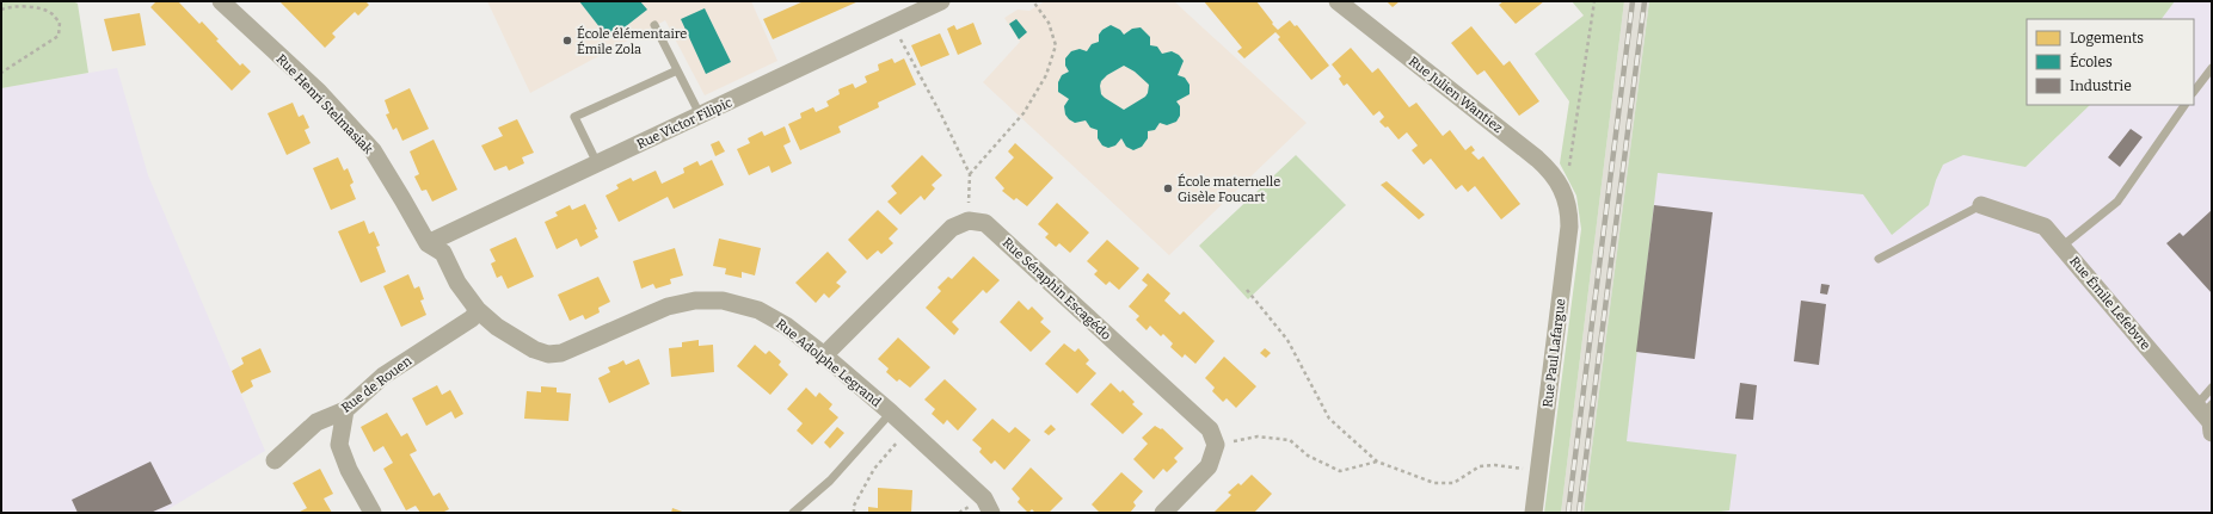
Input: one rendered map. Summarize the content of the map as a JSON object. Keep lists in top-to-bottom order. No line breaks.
{"streets":{"street":["Rue Julien Wantiez","Rue Henri Stelmasiak","Rue Victor Filipic","Rue Séraphin Escagédo","Rue Émile Lefebvre","Rue Paul Lafargue","Rue Adolphe Legrand","Rue de Rouen"]},"crossings":[["Rue Julien Wantiez","Rue Paul Lafargue"],["Rue Henri Stelmasiak","Rue Victor Filipic"],["Rue Henri Stelmasiak","Rue Adolphe Legrand"],["Rue Henri Stelmasiak","Rue de Rouen"],["Rue Adolphe Legrand","Rue de Rouen"]],"places":["École élémentaire Émile Zola","École maternelle Gisèle Foucart"],"legend":["Logements","Écoles","Industrie"]}
